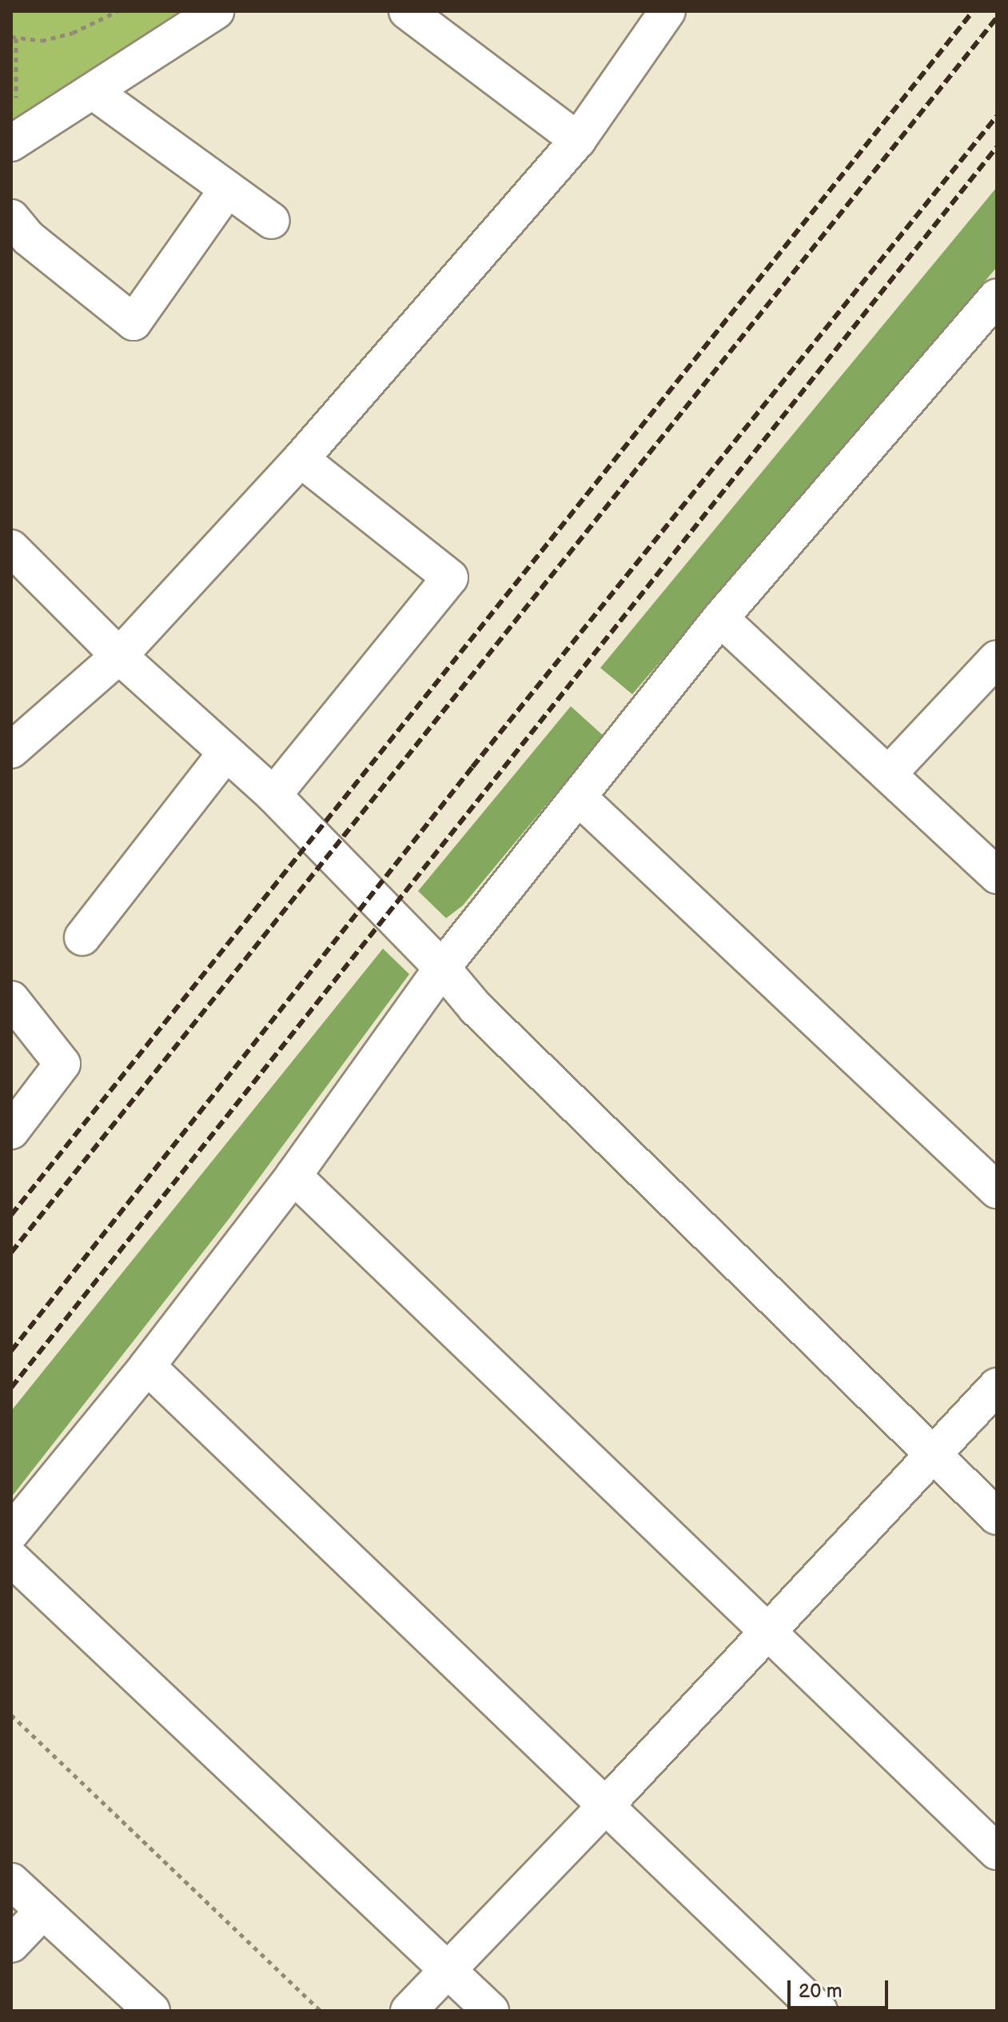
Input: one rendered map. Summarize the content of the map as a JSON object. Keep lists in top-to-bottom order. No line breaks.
{"scale_bar":"20 m"}
